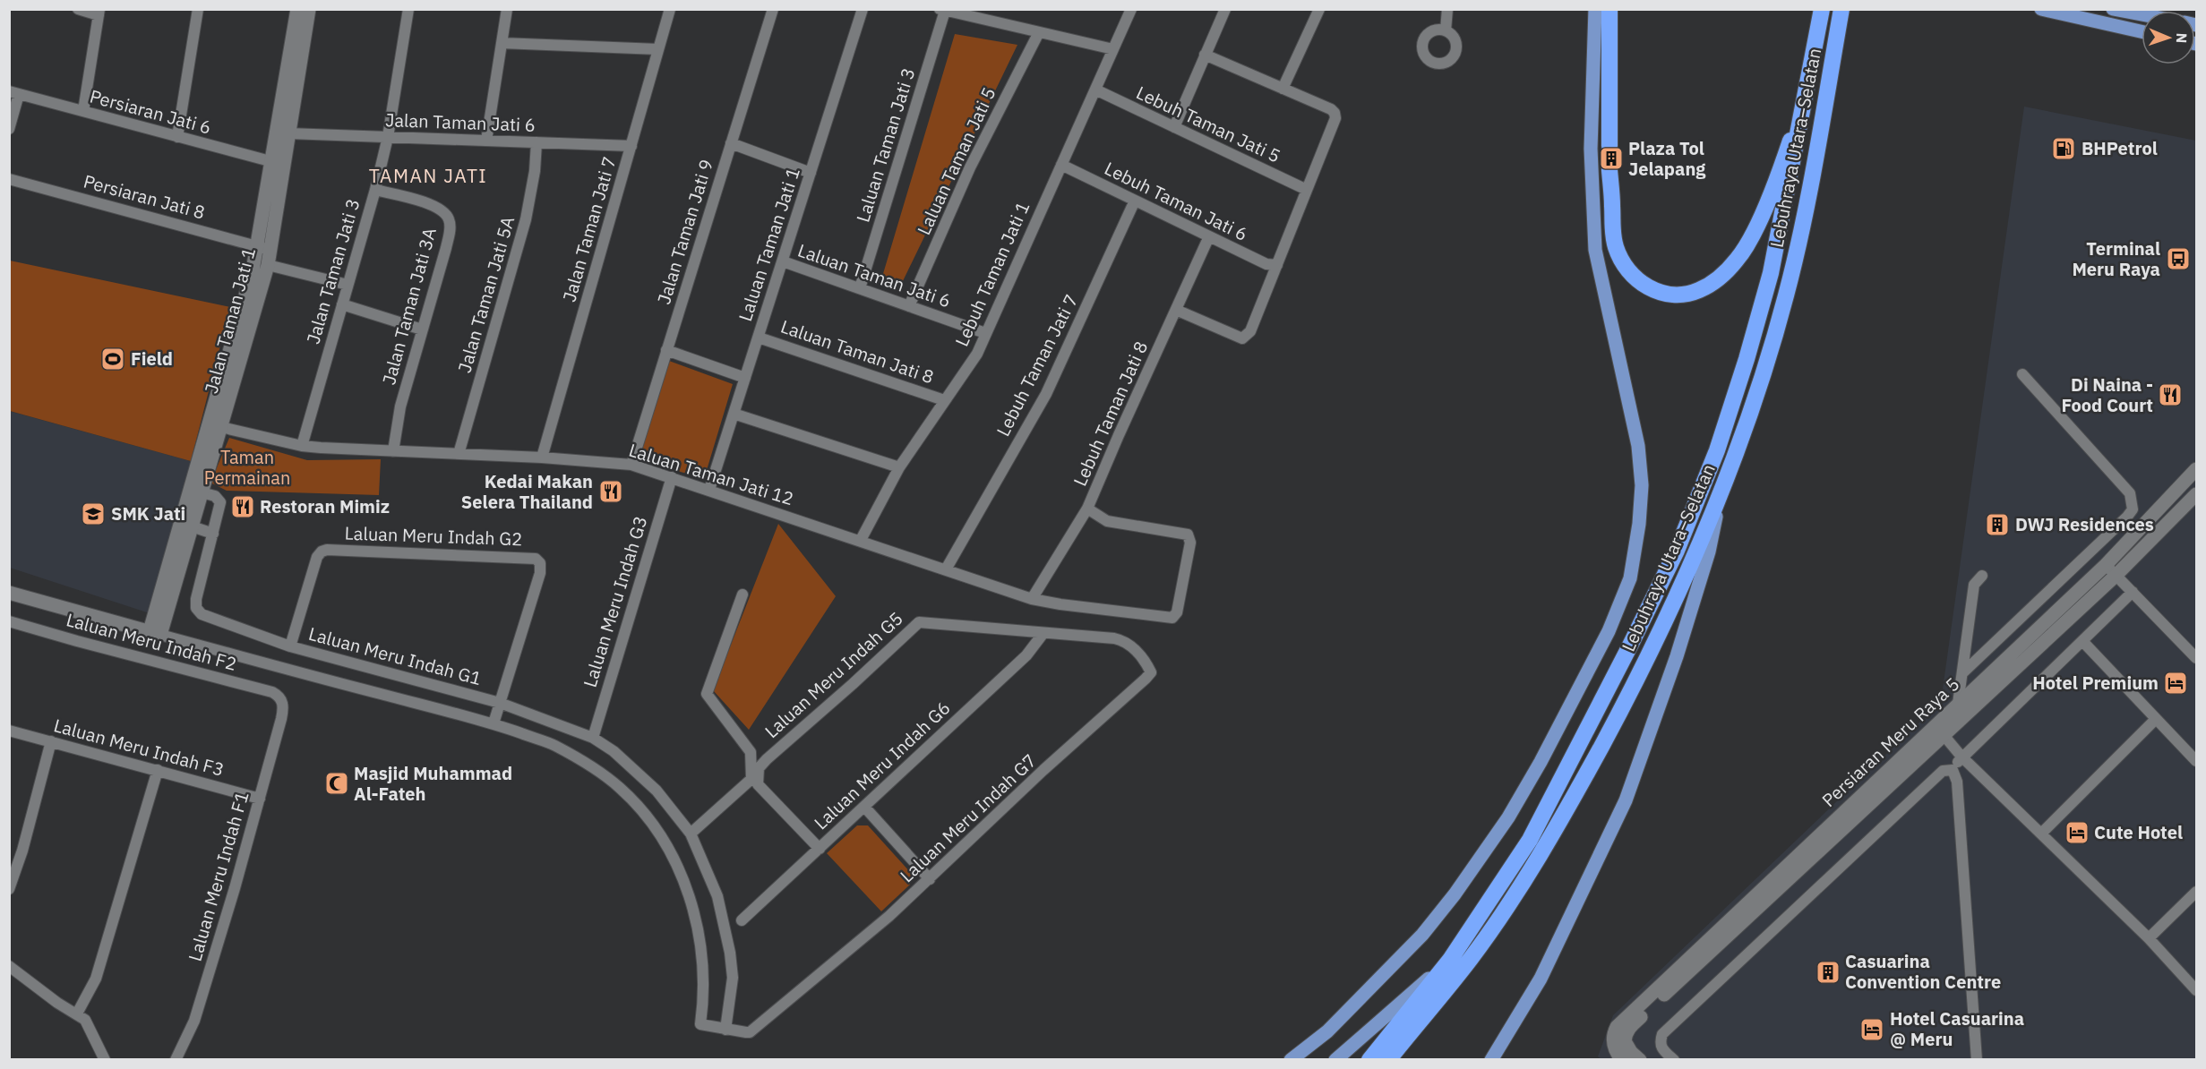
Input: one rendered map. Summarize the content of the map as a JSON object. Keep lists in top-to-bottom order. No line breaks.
{"streets":{"highway":["Lebuhraya Utara–Selatan"],"street":["Persiaran Jati 6","Jalan Taman Jati 6","Lebuh Taman Jati 5","Laluan Taman Jati 3","Laluan Taman Jati 5","Persiaran Jati 8","Lebuh Taman Jati 6","Jalan Taman Jati 7","Jalan Taman Jati 9","Laluan Taman Jati 1","Jalan Taman Jati 3","Lebuh Taman Jati 1","Laluan Taman Jati 6","Jalan Taman Jati 5A","Jalan Taman Jati 3A","Jalan Taman Jati 1","Laluan Taman Jati 8","Lebuh Taman Jati 7","Lebuh Taman Jati 8","Laluan Taman Jati 12","Laluan Meru Indah G2","Laluan Meru Indah G3","Laluan Meru Indah F2","Laluan Meru Indah G1","Laluan Meru Indah G5","Persiaran Meru Raya 5","Laluan Meru Indah F3","Laluan Meru Indah G6","Laluan Meru Indah G7","Laluan Meru Indah F1"]},"crossings":[["Persiaran Jati 6","Jalan Taman Jati 1"],["Jalan Taman Jati 6","Jalan Taman Jati 7"],["Jalan Taman Jati 6","Jalan Taman Jati 3"],["Jalan Taman Jati 6","Jalan Taman Jati 5A"],["Jalan Taman Jati 6","Jalan Taman Jati 1"],["Lebuh Taman Jati 5","Lebuh Taman Jati 1"],["Laluan Taman Jati 3","Laluan Taman Jati 6"],["Laluan Taman Jati 5","Laluan Taman Jati 6"],["Persiaran Jati 8","Jalan Taman Jati 1"],["Lebuh Taman Jati 6","Lebuh Taman Jati 1"],["Lebuh Taman Jati 6","Lebuh Taman Jati 7"],["Lebuh Taman Jati 6","Lebuh Taman Jati 8"],["Jalan Taman Jati 7","Laluan Taman Jati 12"],["Jalan Taman Jati 9","Laluan Taman Jati 12"],["Laluan Taman Jati 1","Laluan Taman Jati 6"],["Laluan Taman Jati 1","Laluan Taman Jati 8"],["Laluan Taman Jati 1","Laluan Taman Jati 12"],["Jalan Taman Jati 3","Jalan Taman Jati 3A"],["Jalan Taman Jati 3","Laluan Taman Jati 12"],["Lebuh Taman Jati 1","Laluan Taman Jati 6"],["Lebuh Taman Jati 1","Laluan Taman Jati 8"],["Lebuh Taman Jati 1","Laluan Taman Jati 12"],["Jalan Taman Jati 5A","Laluan Taman Jati 12"],["Jalan Taman Jati 3A","Laluan Taman Jati 12"],["Jalan Taman Jati 1","Laluan Taman Jati 12"],["Jalan Taman Jati 1","Laluan Meru Indah G1"],["Lebuh Taman Jati 7","Laluan Taman Jati 12"],["Lebuh Taman Jati 8","Laluan Taman Jati 12"],["Laluan Taman Jati 12","Laluan Meru Indah G3"],["Laluan Meru Indah G2","Laluan Meru Indah G1"],["Laluan Meru Indah G2","Laluan Meru Indah G7"],["Laluan Meru Indah G3","Laluan Meru Indah G1"],["Laluan Meru Indah F2","Laluan Meru Indah F1"],["Laluan Meru Indah G1","Laluan Meru Indah G7"],["Laluan Meru Indah G5","Laluan Meru Indah G6"],["Laluan Meru Indah G5","Laluan Meru Indah G7"],["Laluan Meru Indah F3","Laluan Meru Indah F1"],["Laluan Meru Indah G6","Laluan Meru Indah G7"]],"districts":["TAMAN JATI"],"parks":["Taman Permainan"],"places":{"fuel station":["BHPetrol"],"building":["Plaza Tol Jelapang","DWJ Residences","Casuarina Convention Centre"],"bus stop":["Terminal Meru Raya"],"sports":["Field"],"restaurant":["Di Naina - Food Court","Kedai Makan Selera Thailand","Restoran Mimiz"],"school or university":["SMK Jati"],"hotel":["Hotel Premium","Cute Hotel","Hotel Casuarina @ Meru"],"mosque":["Masjid Muhammad Al-Fateh"]},"north":"right"}
